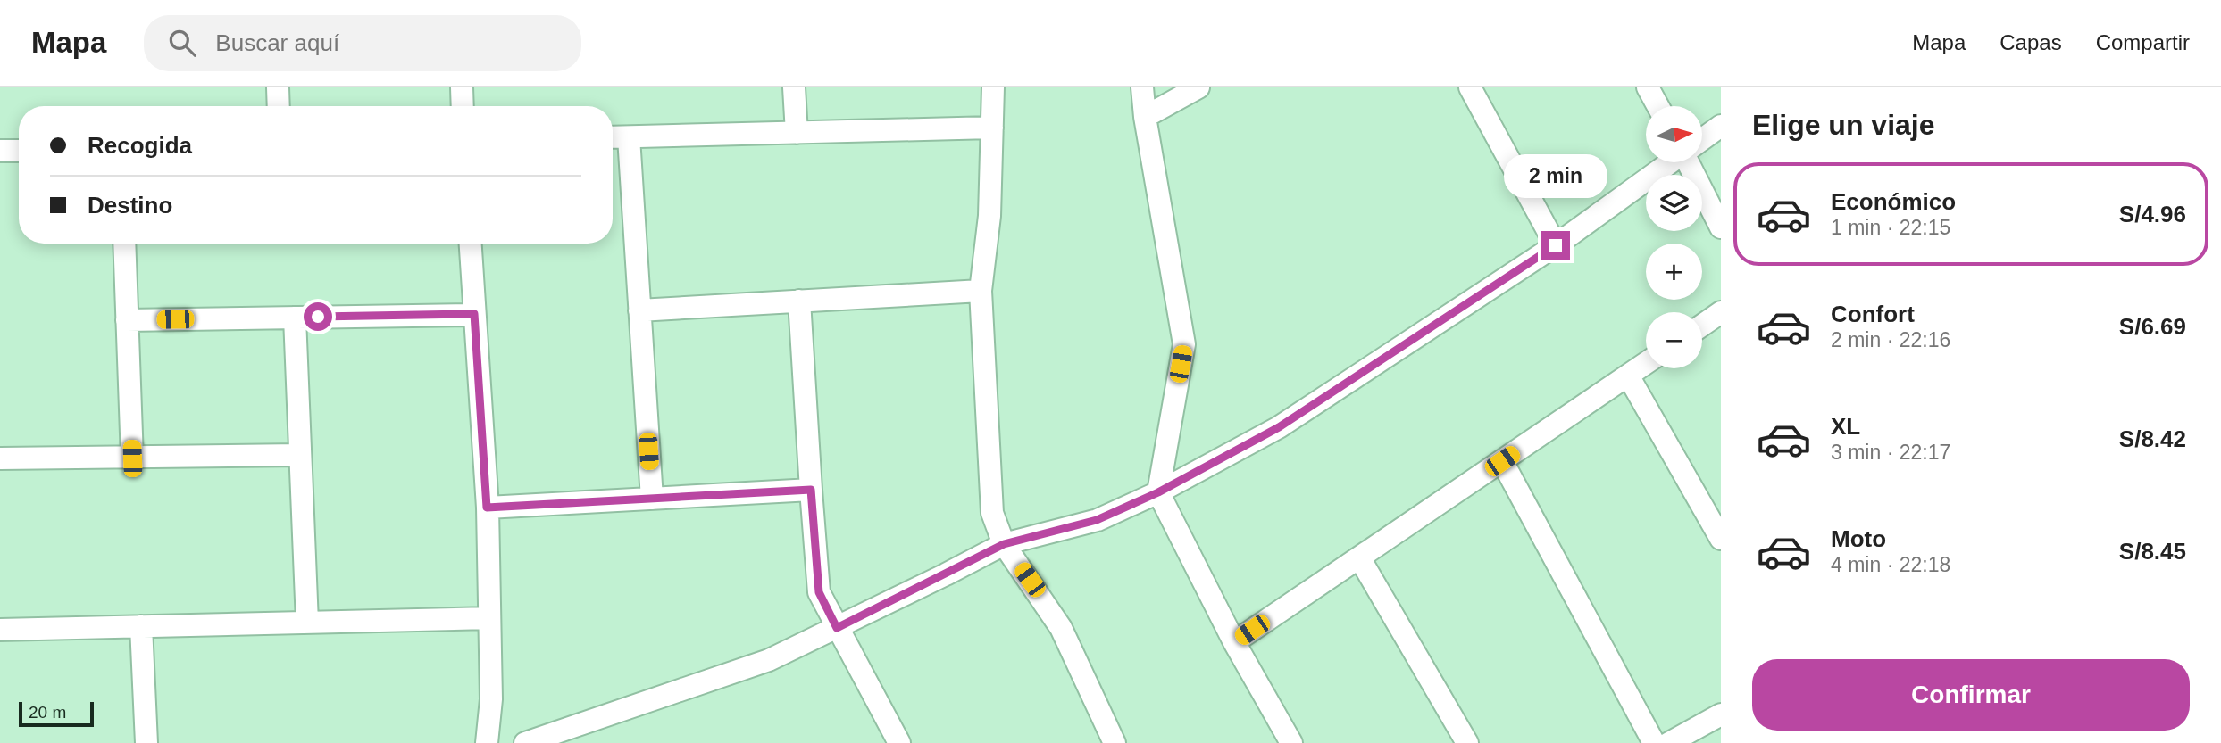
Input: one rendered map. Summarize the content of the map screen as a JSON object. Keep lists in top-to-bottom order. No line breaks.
{"scale_bar":"20 m","north":"right","page":{"header":"Mapa","search":"Buscar aquí","nav":["Mapa","Capas","Compartir"],"heading":"Elige un viaje","map_buttons":["+","−"],"banner":["Recogida","Destino"],"bubble":"2 min","list":[{"name":"Económico","note":"1 min · 22:15","value":"S/4.96"},{"name":"Confort","note":"2 min · 22:16","value":"S/6.69"},{"name":"XL","note":"3 min · 22:17","value":"S/8.42"},{"name":"Moto","note":"4 min · 22:18","value":"S/8.45"}],"buttons":"Confirmar","scale":"20 m"}}
